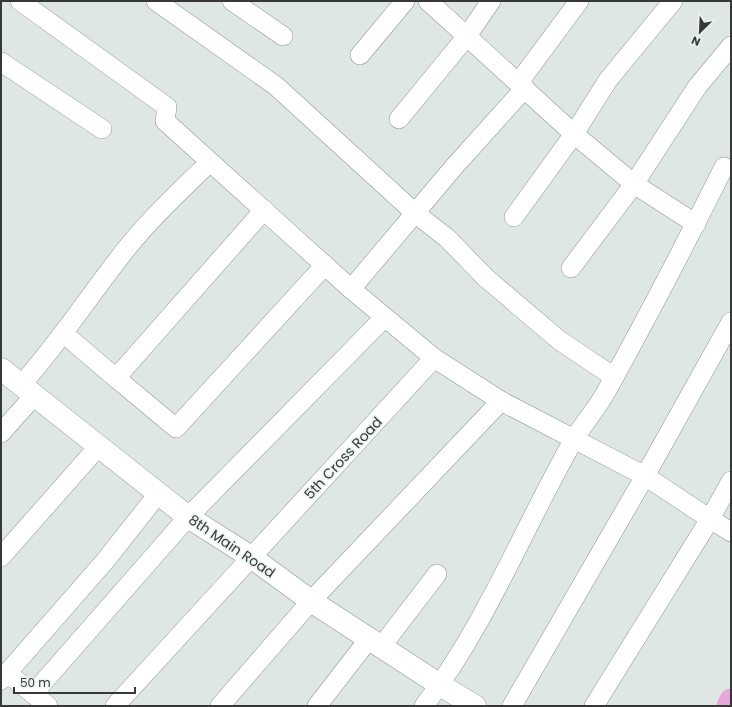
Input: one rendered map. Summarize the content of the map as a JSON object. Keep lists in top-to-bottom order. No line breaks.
{"streets":{"street":["5th Cross Road","8th Main Road"]},"crossings":[["5th Cross Road","8th Main Road"]],"scale_bar":"50 m","north":"bottom left"}
